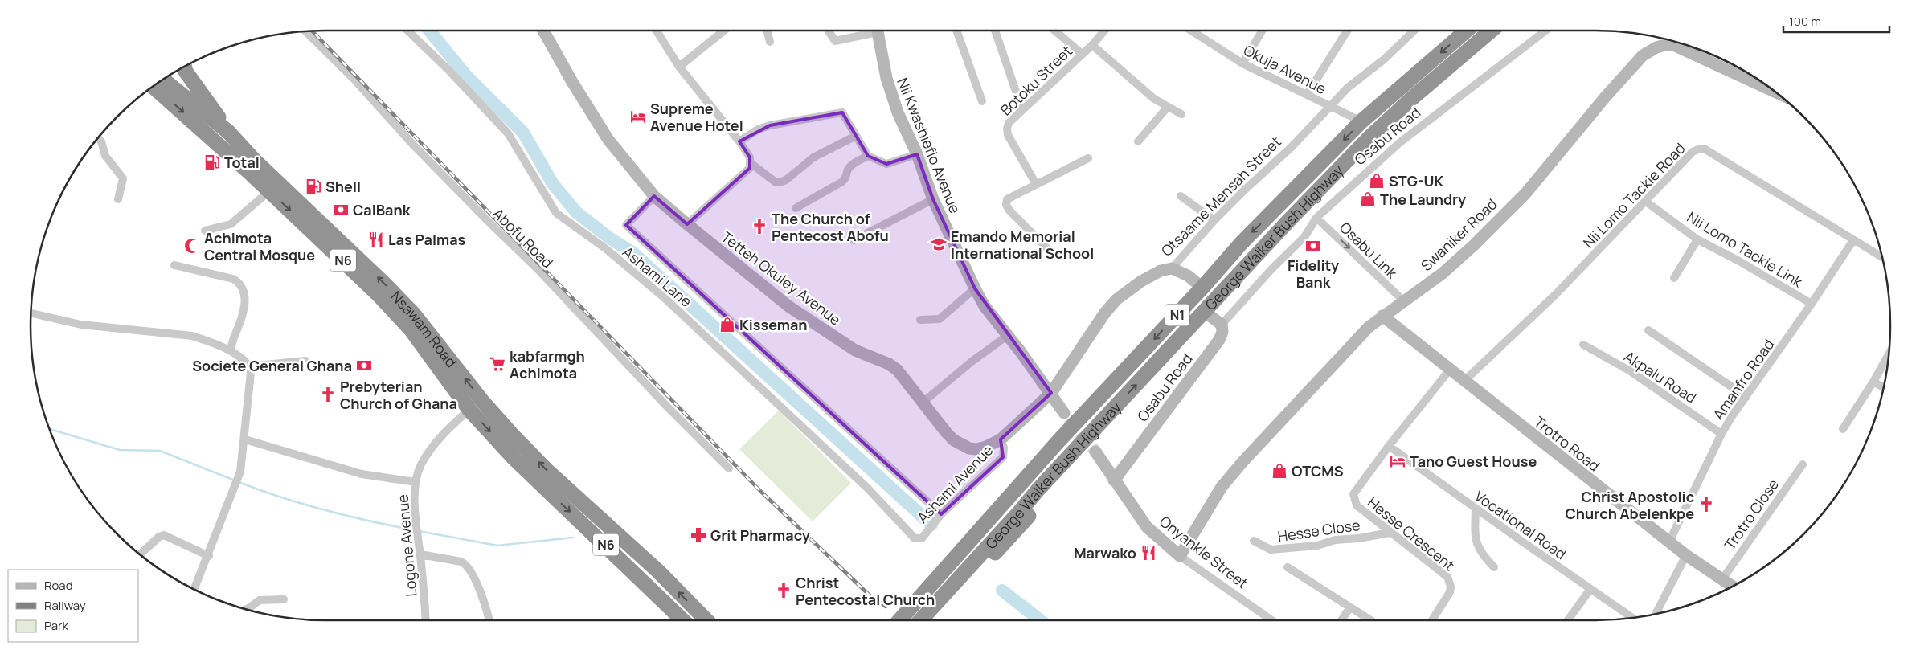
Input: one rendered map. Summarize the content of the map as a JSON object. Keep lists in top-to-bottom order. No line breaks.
{"streets":{"highway":["George Walker Bush Highway","N6","N1","Nsawam Road"],"street":["Okuja Avenue","Botoku Street","Osabu Road","Nii Kwashiefio Avenue","Nii Lomo Tackie Road","Otsaame Mensah Street","Swaniker Road","Abofu Road","Nii Lomo Tackie Link","Osabu Link","Ashami Lane","Tetteh Okuley Avenue","Akpalu Road","Amanfro Road","Trotro Road","Ashami Avenue","Trotro Close","Vocational Road","Hesse Close","Hesse Crescent","Logone Avenue","Onyankle Street"]},"crossings":[["Okuja Avenue","Otsaame Mensah Street"],["Okuja Avenue","George Walker Bush Highway"],["Osabu Road","Osabu Link"],["Osabu Road","Onyankle Street"],["Nii Kwashiefio Avenue","Otsaame Mensah Street"],["Nii Kwashiefio Avenue","Tetteh Okuley Avenue"],["Nii Lomo Tackie Road","Nii Lomo Tackie Link"],["Nii Lomo Tackie Road","Amanfro Road"],["Nii Lomo Tackie Road","Trotro Road"],["Otsaame Mensah Street","Tetteh Okuley Avenue"],["Swaniker Road","Osabu Link"],["Swaniker Road","Trotro Road"],["Swaniker Road","Onyankle Street"],["Nii Lomo Tackie Link","Amanfro Road"],["Ashami Lane","Ashami Avenue"],["Tetteh Okuley Avenue","Ashami Avenue"],["Nsawam Road","Logone Avenue"],["Akpalu Road","Amanfro Road"],["Amanfro Road","Trotro Road"],["Trotro Road","Trotro Close"],["Trotro Road","Hesse Crescent"],["Vocational Road","Hesse Crescent"],["Hesse Close","Hesse Crescent"]],"one_way":["Osabu Link"],"places":{"hotel":["Supreme Avenue Hotel","Tano Guest House"],"fuel station":["Total","Shell"],"shop":["STG-UK","The Laundry","Kisseman","OTCMS"],"bank":["CalBank","Fidelity Bank","Societe General Ghana"],"church":["The Church of Pentecost Abofu","Prebyterian Church of Ghana","Christ Apostolic Church Abelenkpe","Christ Pentecostal Church"],"restaurant":["Las Palmas","Marwako"],"school or university":["Emando Memorial International School"],"mosque":["Achimota Central Mosque"],"supermarket":["kabfarmgh Achimota"],"pharmacy":["Grit Pharmacy"]},"legend":["Road","Railway","Park"],"scale_bar":"100 m"}
